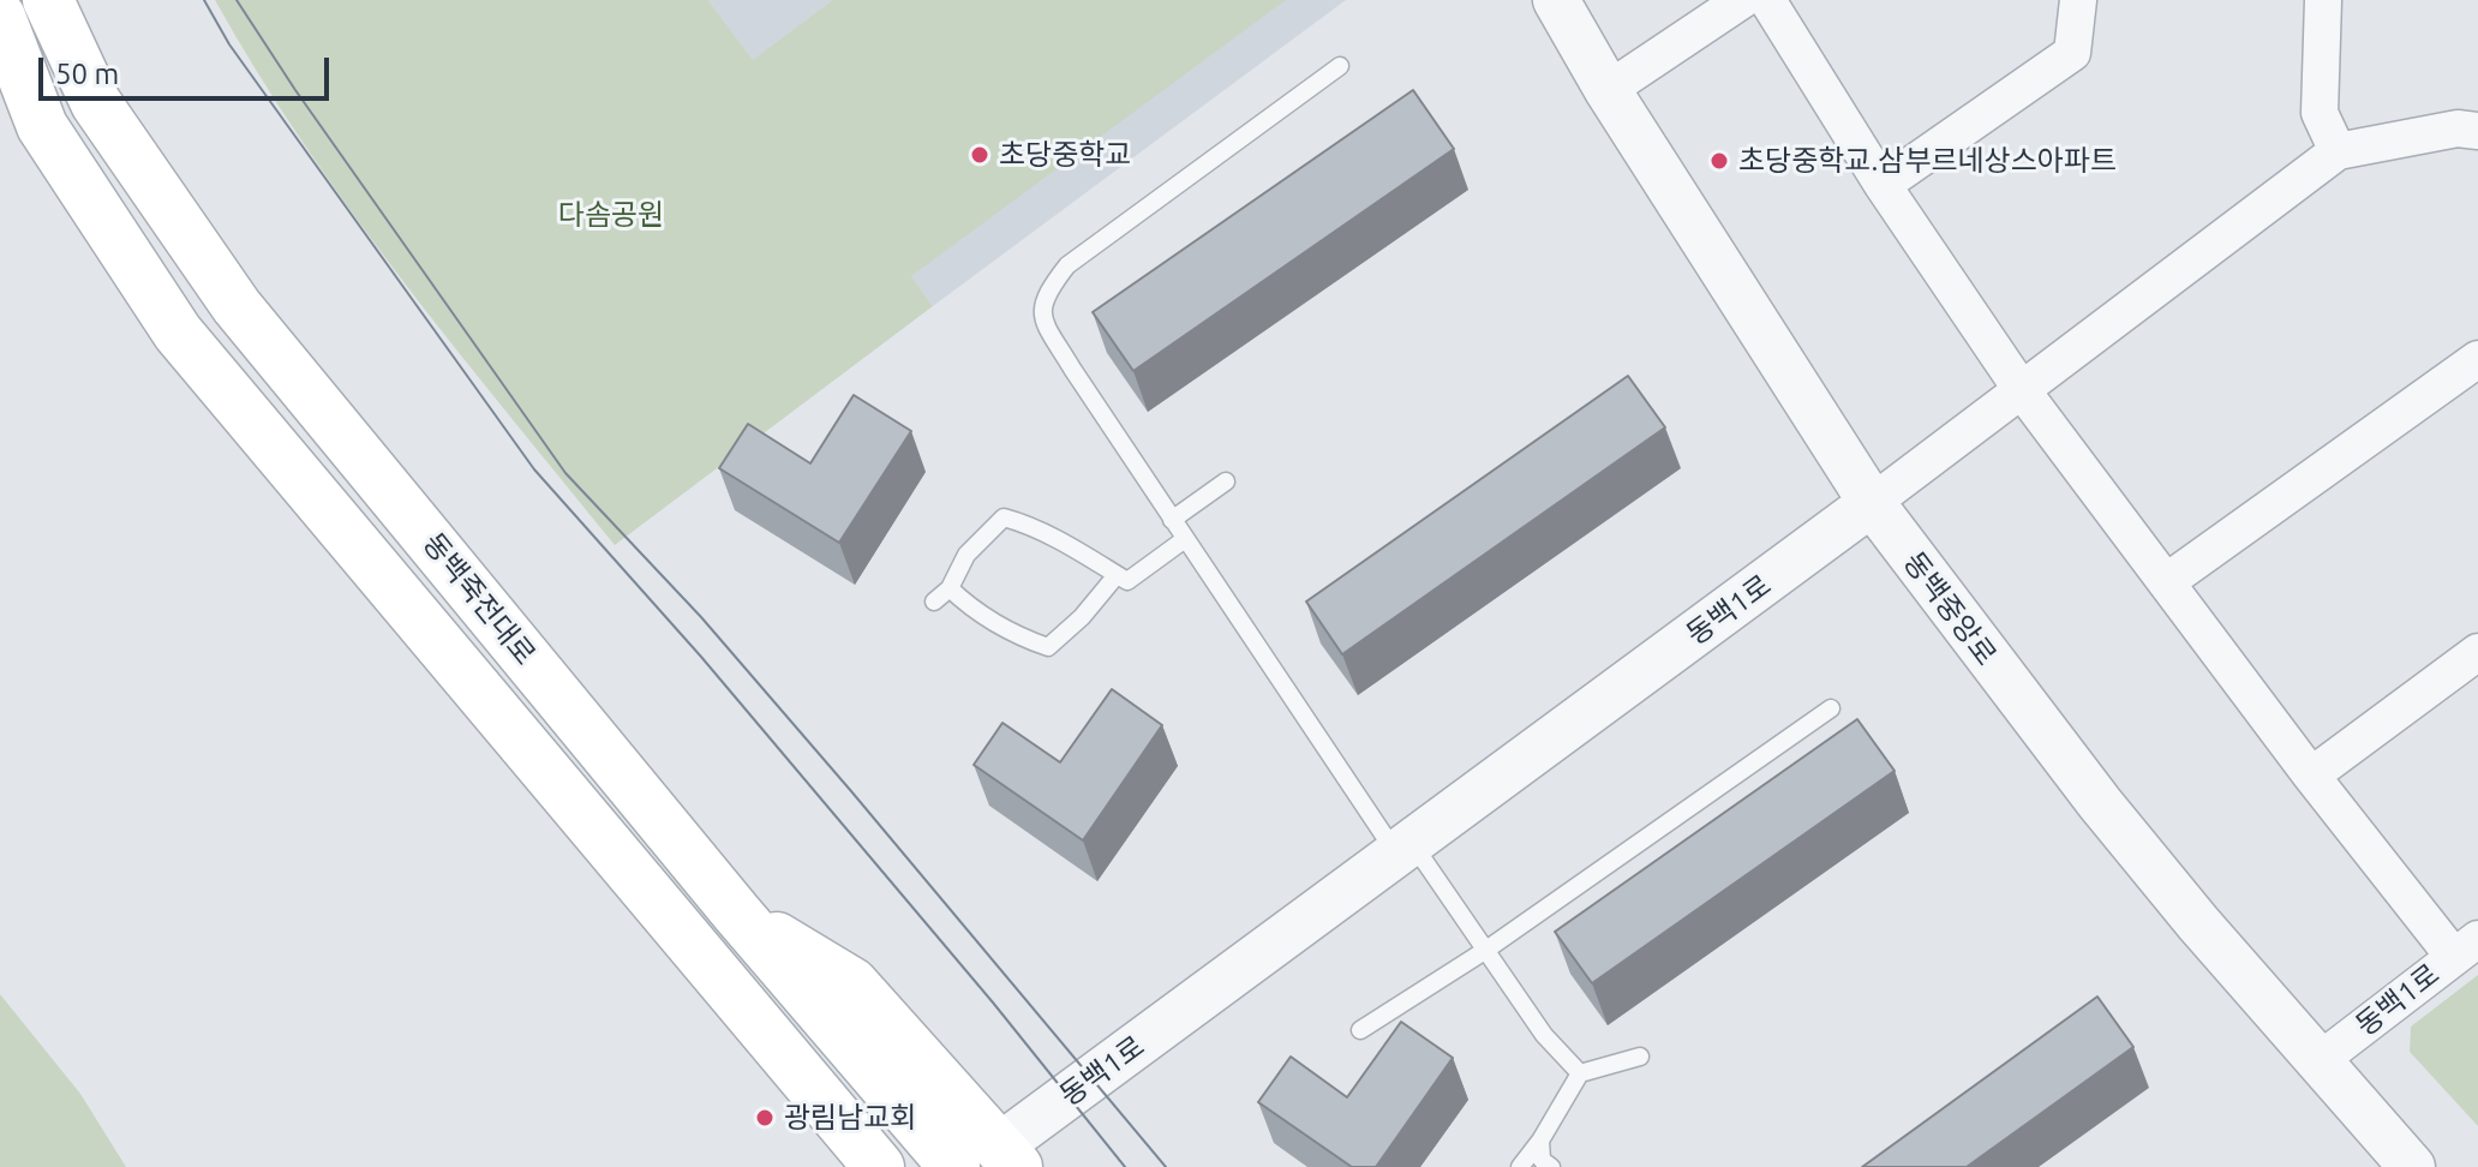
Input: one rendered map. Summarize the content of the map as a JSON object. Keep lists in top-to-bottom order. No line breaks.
{"streets":{"main road":["동백죽전대로"],"street":["동백중앙로","동백1로"]},"crossings":[["동백중앙로","동백1로"]],"parks":["다솜공원"],"places":["초당중학교","초당중학교.삼부르네상스아파트","광림남교회"],"scale_bar":"50 m"}
